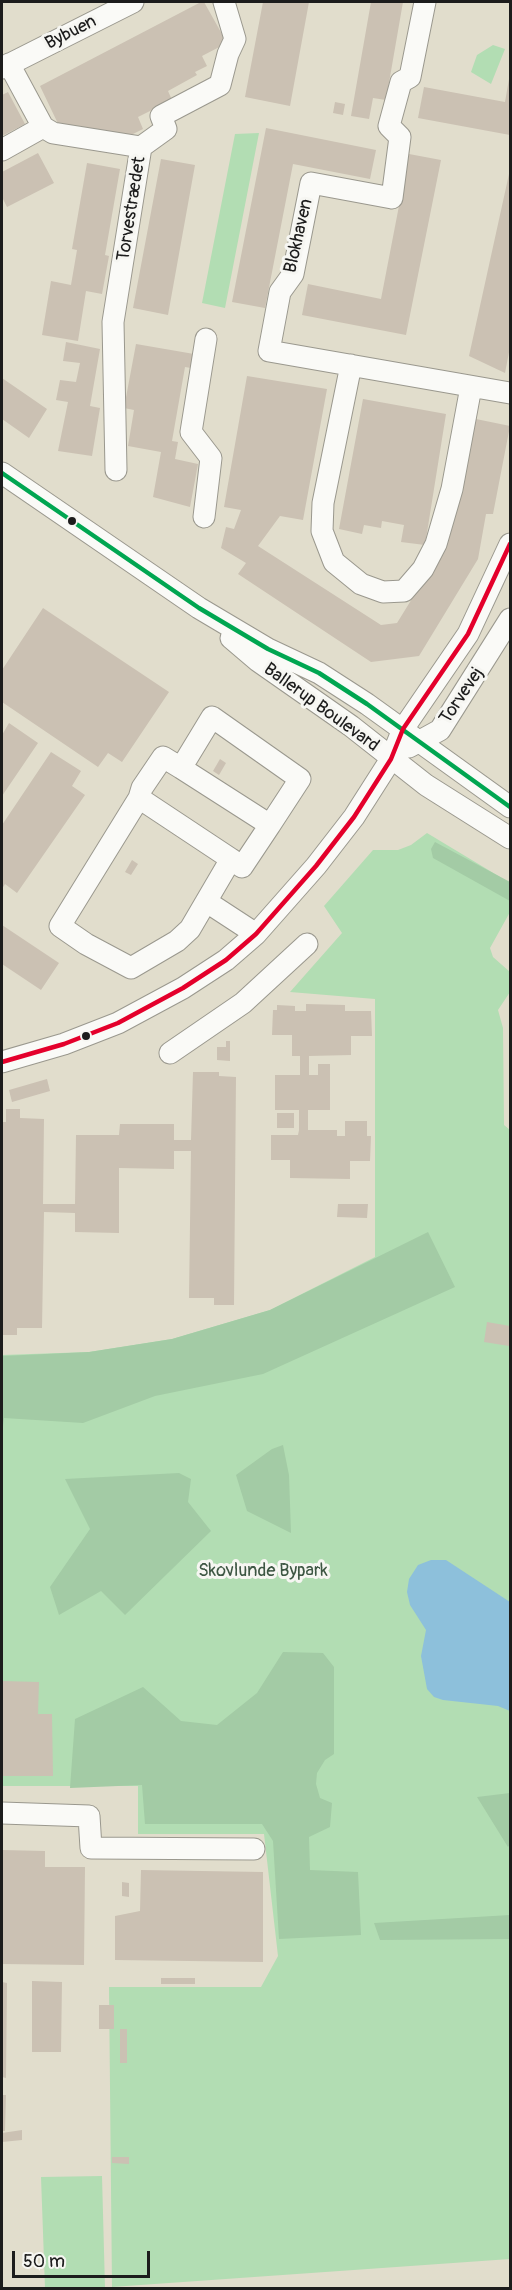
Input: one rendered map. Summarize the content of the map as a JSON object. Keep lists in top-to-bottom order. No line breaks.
{"streets":{"street":["Bybuen","Torvestrædet","Blokhaven","Torvevej","Ballerup Boulevard"]},"crossings":[["Torvevej","Ballerup Boulevard"]],"parks":["Skovlunde Bypark"],"scale_bar":"50 m"}
